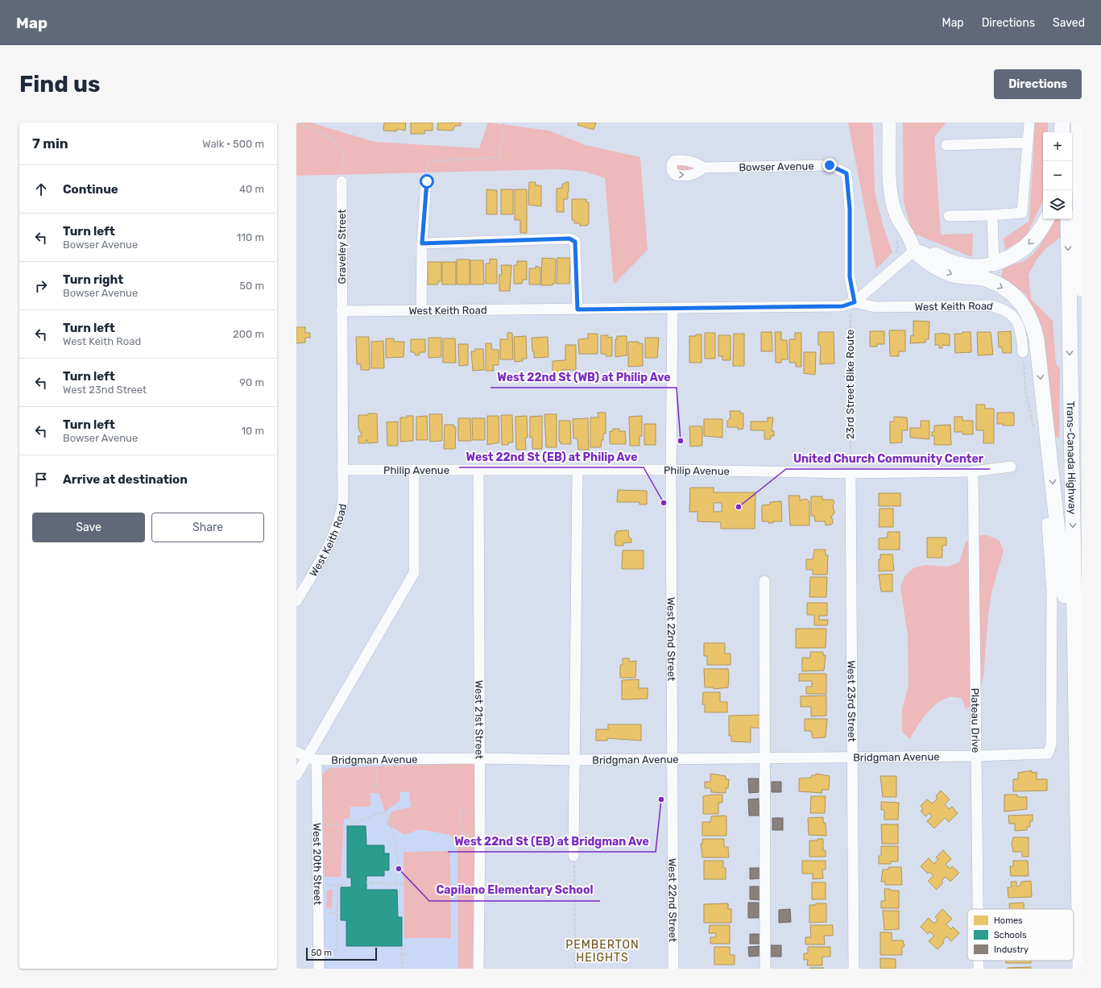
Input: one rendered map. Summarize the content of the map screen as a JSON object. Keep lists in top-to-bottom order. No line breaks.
{"streets":{"highway":["Trans-Canada Highway"],"street":["Bowser Avenue","Graveley Street","West Keith Road","Philip Avenue","West 22nd Street","West 23rd Street","West 21st Street","Plateau Drive","Bridgman Avenue","West 20th Street"],"path":["23rd Street Bike Route"]},"crossings":[["Bowser Avenue","West Keith Road"],["Graveley Street","West Keith Road"],["West Keith Road","Philip Avenue"],["West Keith Road","West 22nd Street"],["23rd Street Bike Route","Philip Avenue"],["23rd Street Bike Route","West 23rd Street"],["Philip Avenue","West 22nd Street"],["Philip Avenue","West 23rd Street"],["Philip Avenue","West 21st Street"],["Philip Avenue","Plateau Drive"],["West 22nd Street","Bridgman Avenue"],["West 23rd Street","Bridgman Avenue"],["West 21st Street","Bridgman Avenue"],["Plateau Drive","Bridgman Avenue"],["Bridgman Avenue","West 20th Street"]],"one_way":["Trans-Canada Highway"],"districts":["PEMBERTON HEIGHTS"],"places":["West 22nd St (WB) at Philip Ave","West 22nd St (EB) at Philip Ave","United Church Community Center","West 22nd St (EB) at Bridgman Ave","Capilano Elementary School"],"legend":["Homes","Schools","Industry"],"scale_bar":"50 m","page":{"header":"Map","nav":["Map","Directions","Saved"],"buttons":["Directions",["Save","Share"]],"title":"Find us","heading":["7 min","Walk · 500 m"],"map_buttons":["+","−"],"list":[["Continue","40 m"],["Turn left","Bowser Avenue","110 m"],["Turn right","Bowser Avenue","50 m"],["Turn left","West Keith Road","200 m"],["Turn left","West 23nd Street","90 m"],["Turn left","Bowser Avenue","10 m"],"Arrive at destination"],"scale":"50 m"}}
